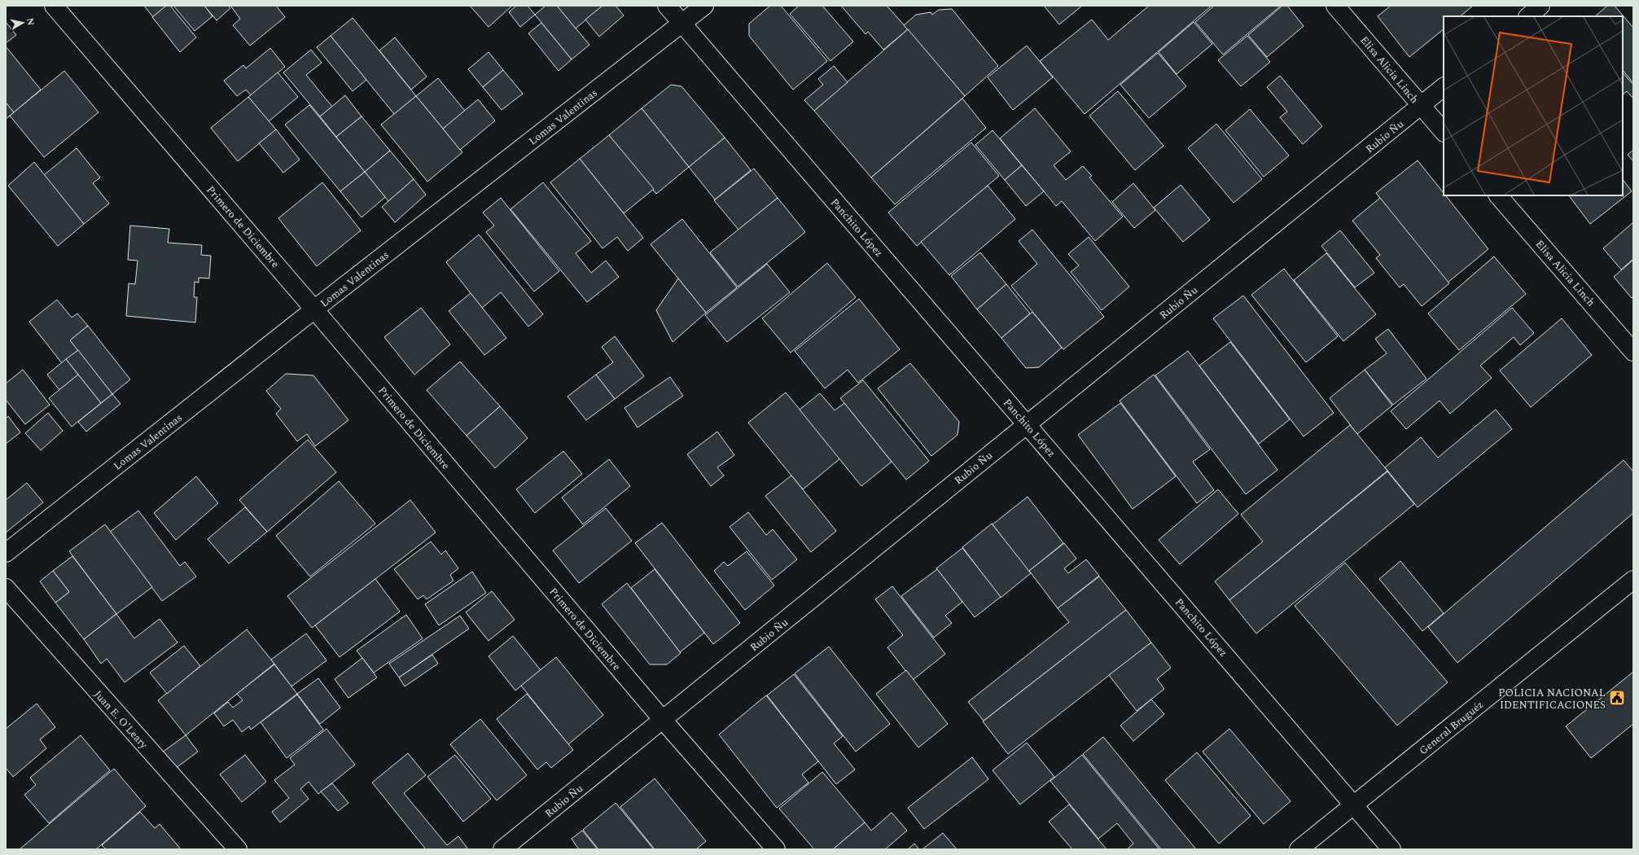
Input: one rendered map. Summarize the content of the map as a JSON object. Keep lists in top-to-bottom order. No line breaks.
{"streets":{"street":["Elisa Alicia Linch","Lomas Valentinas","Rubio Ñu","Primero de Diciembre","Panchito López","Juan E. O'Leary","General Bruguéz"]},"crossings":[["Elisa Alicia Linch","Rubio Ñu"],["Lomas Valentinas","Primero de Diciembre"],["Lomas Valentinas","Panchito López"],["Rubio Ñu","Primero de Diciembre"],["Rubio Ñu","Panchito López"],["Panchito López","General Bruguéz"]],"places":{"public building":["POLICIA NACIONAL IDENTIFICACIONES"]},"north":"right"}
